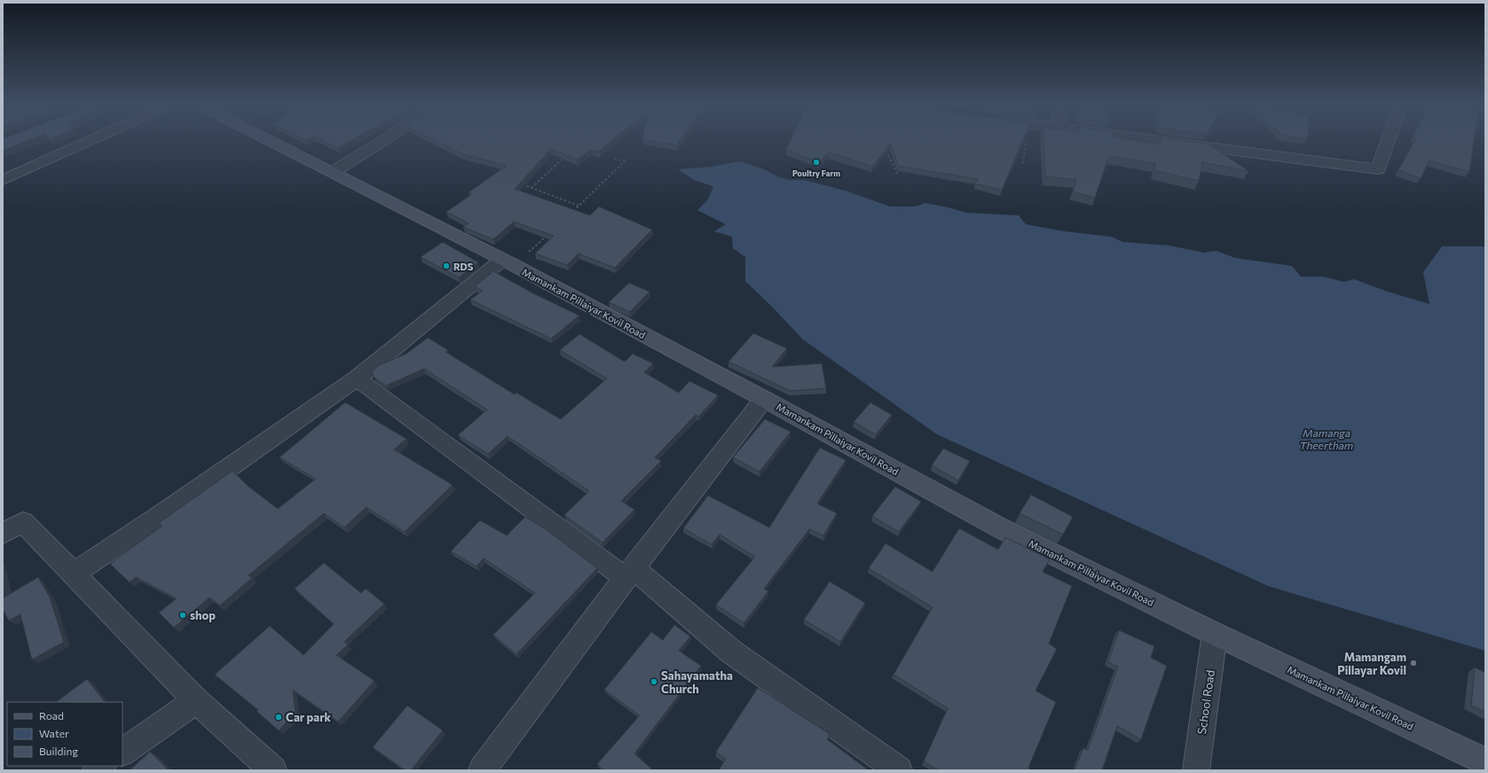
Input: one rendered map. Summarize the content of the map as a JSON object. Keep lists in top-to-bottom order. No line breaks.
{"streets":{"main road":["Mamankam Pillaiyar Kovil Road"],"street":["School Road"]},"crossings":[["Mamankam Pillaiyar Kovil Road","School Road"]],"water":["Mamanga Theertham"],"places":["Poultry Farm","RDS","shop","Mamangam Pillayar Kovil","Sahayamatha Church","Car park"],"legend":["Road","Water","Building"]}
